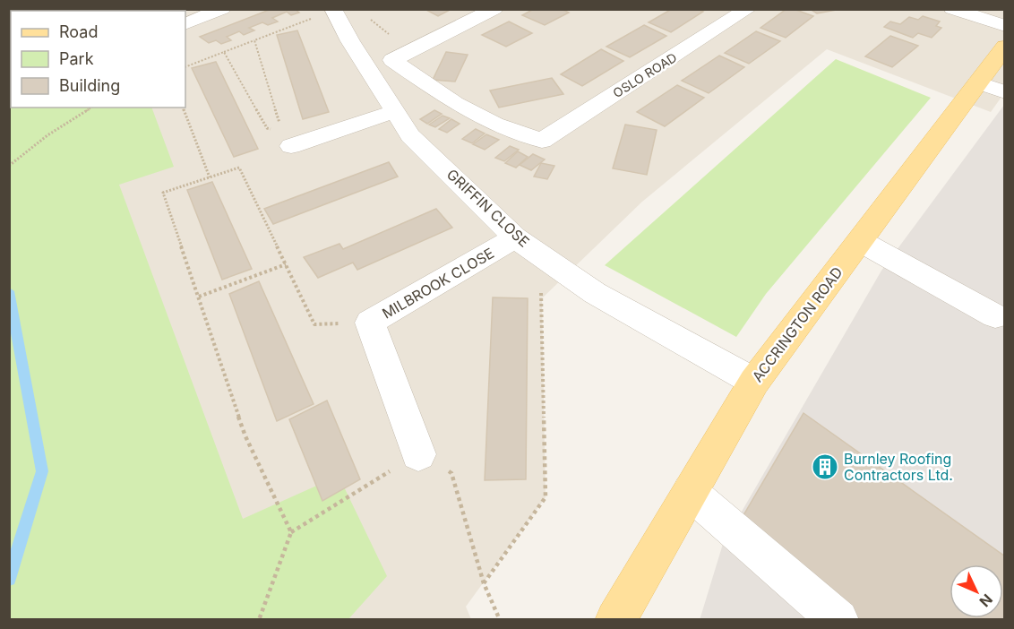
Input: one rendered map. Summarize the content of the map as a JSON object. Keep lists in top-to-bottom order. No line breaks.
{"streets":{"main road":["ACCRINGTON ROAD"],"street":["OSLO ROAD","GRIFFIN CLOSE","MILBROOK CLOSE"]},"crossings":[["GRIFFIN CLOSE","MILBROOK CLOSE"],["GRIFFIN CLOSE","ACCRINGTON ROAD"]],"places":{"building":["Burnley Roofing Contractors Ltd."]},"legend":["Road","Park","Building"],"north":"bottom right"}
